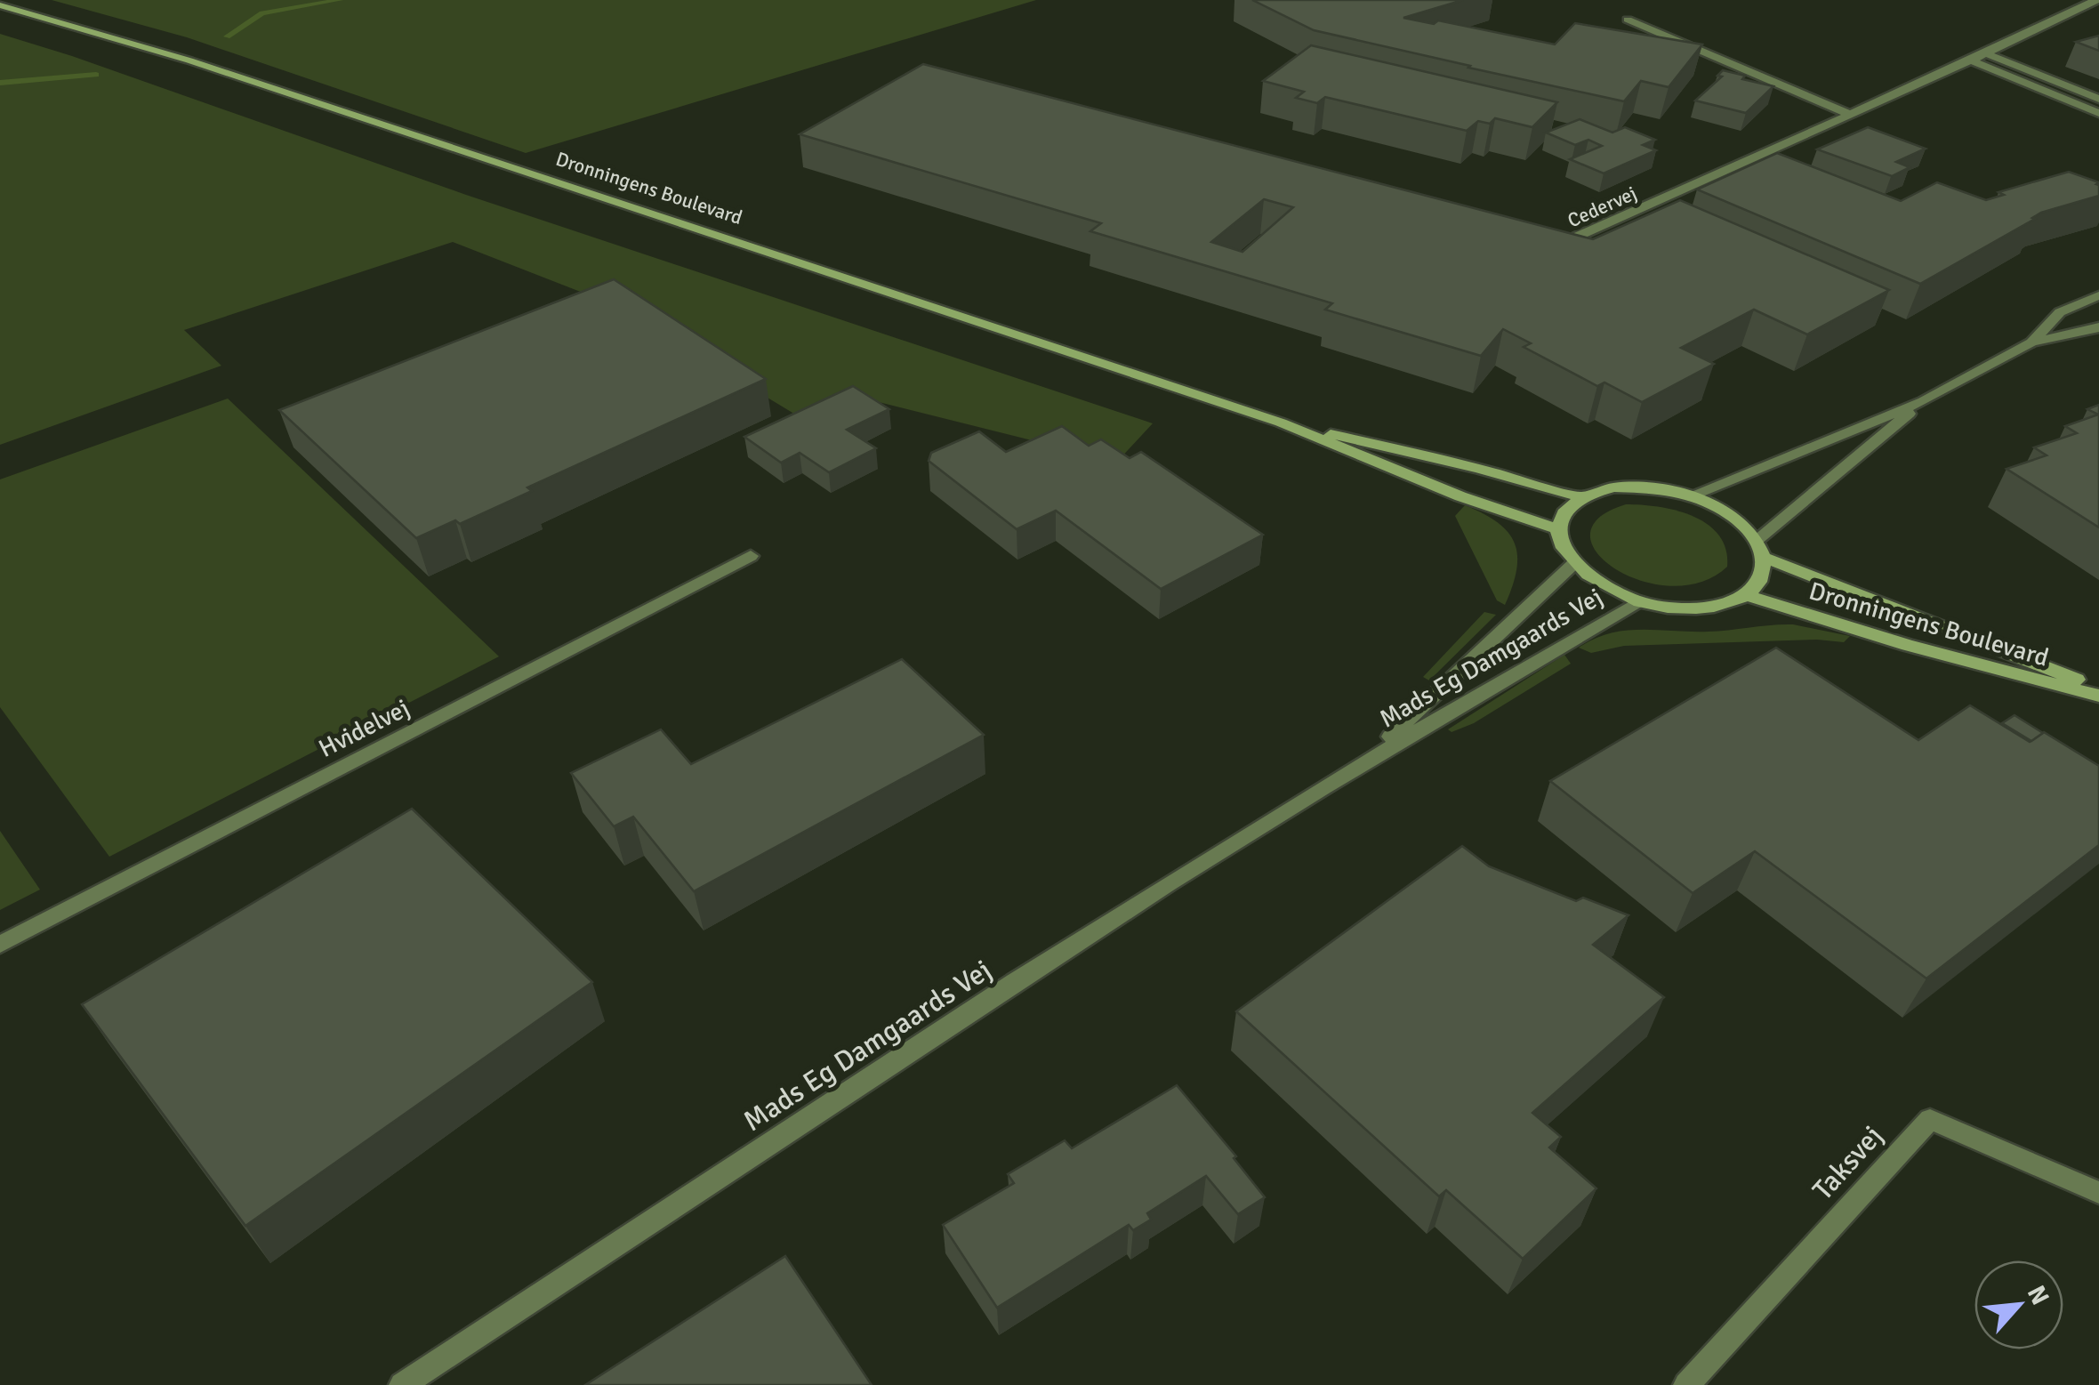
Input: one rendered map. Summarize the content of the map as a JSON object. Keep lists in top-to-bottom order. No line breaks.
{"streets":{"main road":["Dronningens Boulevard"],"street":["Cedervej","Mads Eg Damgaards Vej","Hvidelvej","Taksvej"]},"crossings":[["Dronningens Boulevard","Mads Eg Damgaards Vej"]],"north":"top right"}
